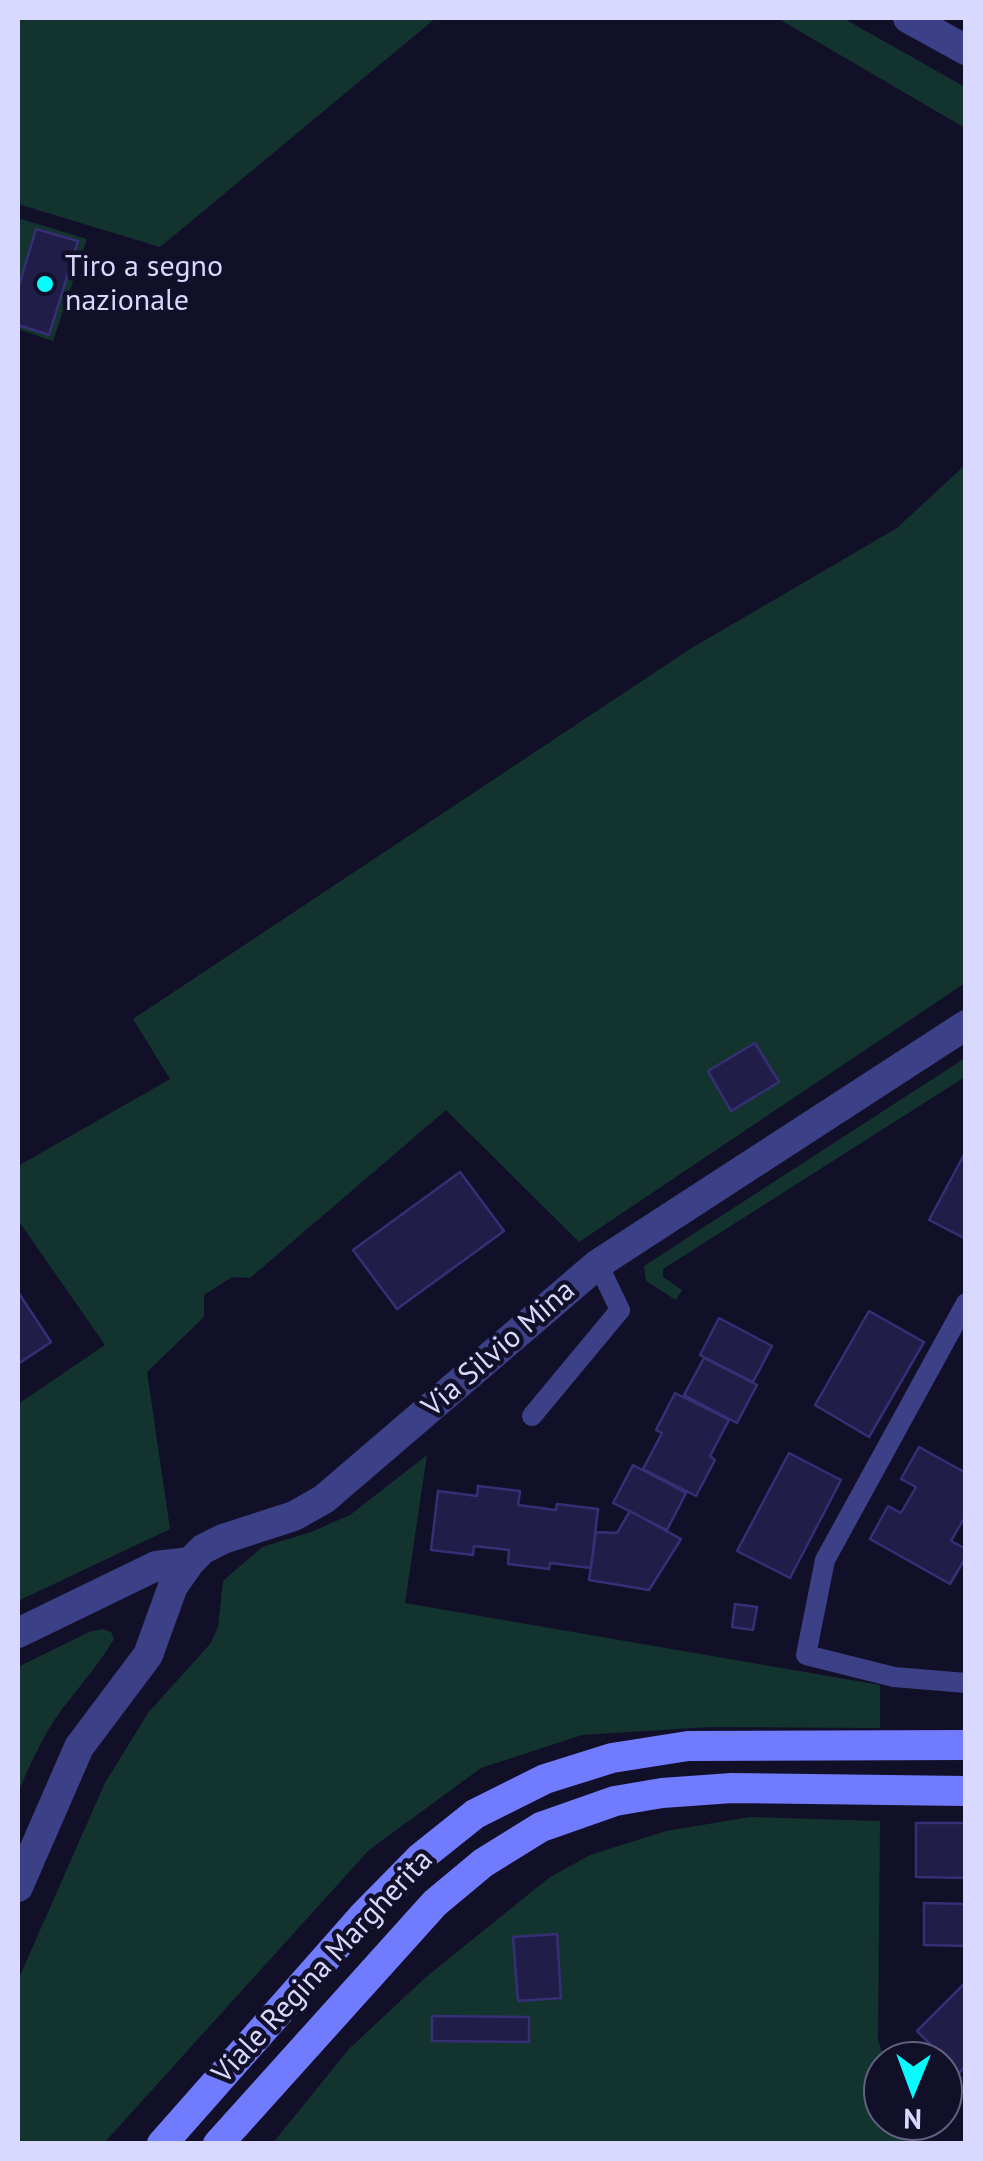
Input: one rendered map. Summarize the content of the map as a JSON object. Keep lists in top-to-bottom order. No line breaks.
{"streets":{"street":["Via Silvio Mina","Viale Regina Margherita"]},"places":["Tiro a segno nazionale"],"north":"bottom"}
